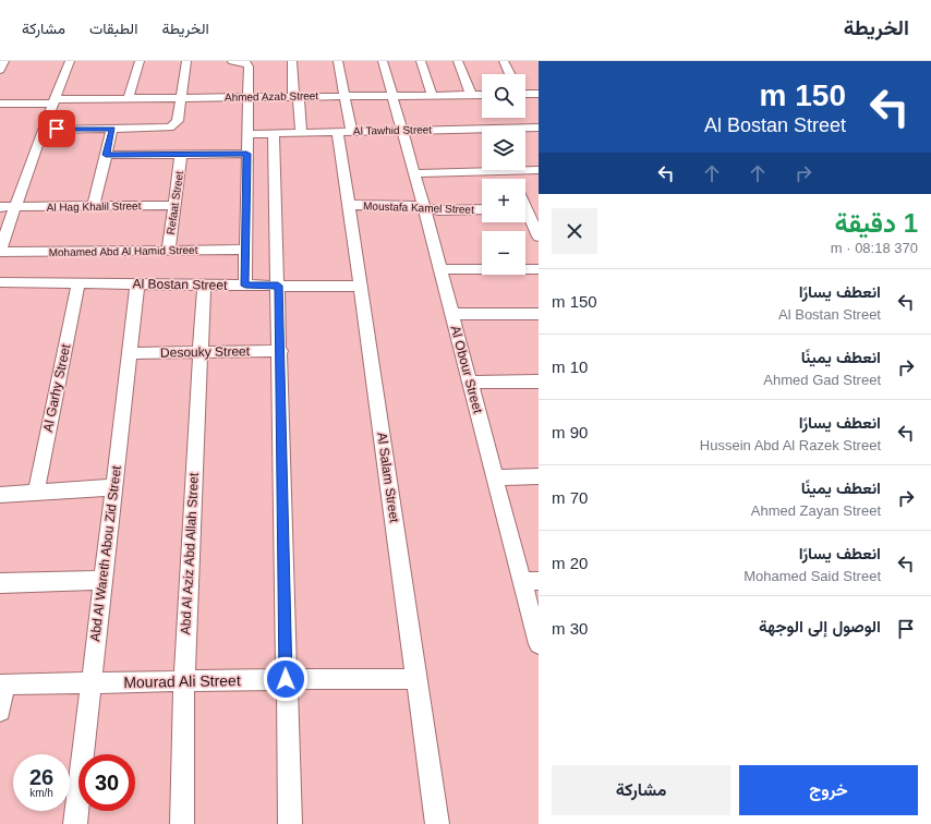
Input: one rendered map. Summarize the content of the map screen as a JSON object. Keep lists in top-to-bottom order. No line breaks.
{"streets":{"street":["Ahmed Azab Street","Al Tawhid Street","Refaat Street","Al Hag Khalil Street","Moustafa Kamel Street","Mohamed Abd Al Hamid Street","Al Bostan Street","Desouky Street","Al Obour Street","Al Garhy Street","Al Salam Street","Abd Al Wareth Abou Zid Street","Abd Al Aziz Abd Allah Street","Mourad Ali Street"]},"crossings":[["Ahmed Azab Street","Al Obour Street"],["Ahmed Azab Street","Al Salam Street"],["Al Tawhid Street","Al Obour Street"],["Al Tawhid Street","Al Salam Street"],["Refaat Street","Al Hag Khalil Street"],["Refaat Street","Mohamed Abd Al Hamid Street"],["Moustafa Kamel Street","Al Obour Street"],["Moustafa Kamel Street","Al Salam Street"],["Al Bostan Street","Al Garhy Street"],["Al Bostan Street","Al Salam Street"],["Al Bostan Street","Abd Al Wareth Abou Zid Street"],["Al Bostan Street","Abd Al Aziz Abd Allah Street"],["Desouky Street","Abd Al Wareth Abou Zid Street"],["Desouky Street","Abd Al Aziz Abd Allah Street"],["Al Salam Street","Mourad Ali Street"],["Abd Al Wareth Abou Zid Street","Mourad Ali Street"],["Abd Al Aziz Abd Allah Street","Mourad Ali Street"]],"page":{"header":"الخريطة","nav":["الخريطة","الطبقات","مشاركة"],"turn":["150 m","Al Bostan Street"],"map_buttons":["+","−"],"heading":["1 دقيقة","370 m · 08:18"],"list":[{"name":"انعطف يسارًا","note":"Al Bostan Street","value":"150 m"},{"name":"انعطف يمينًا","note":"Ahmed Gad Street","value":"10 m"},{"name":"انعطف يسارًا","note":"Hussein Abd Al Razek Street","value":"90 m"},{"name":"انعطف يمينًا","note":"Ahmed Zayan Street","value":"70 m"},{"name":"انعطف يسارًا","note":"Mohamed Said Street","value":"20 m"},{"name":"الوصول إلى الوجهة","value":"30 m"}],"speed":"26 km/h","limit":"30","buttons":["خروج","مشاركة"]}}
